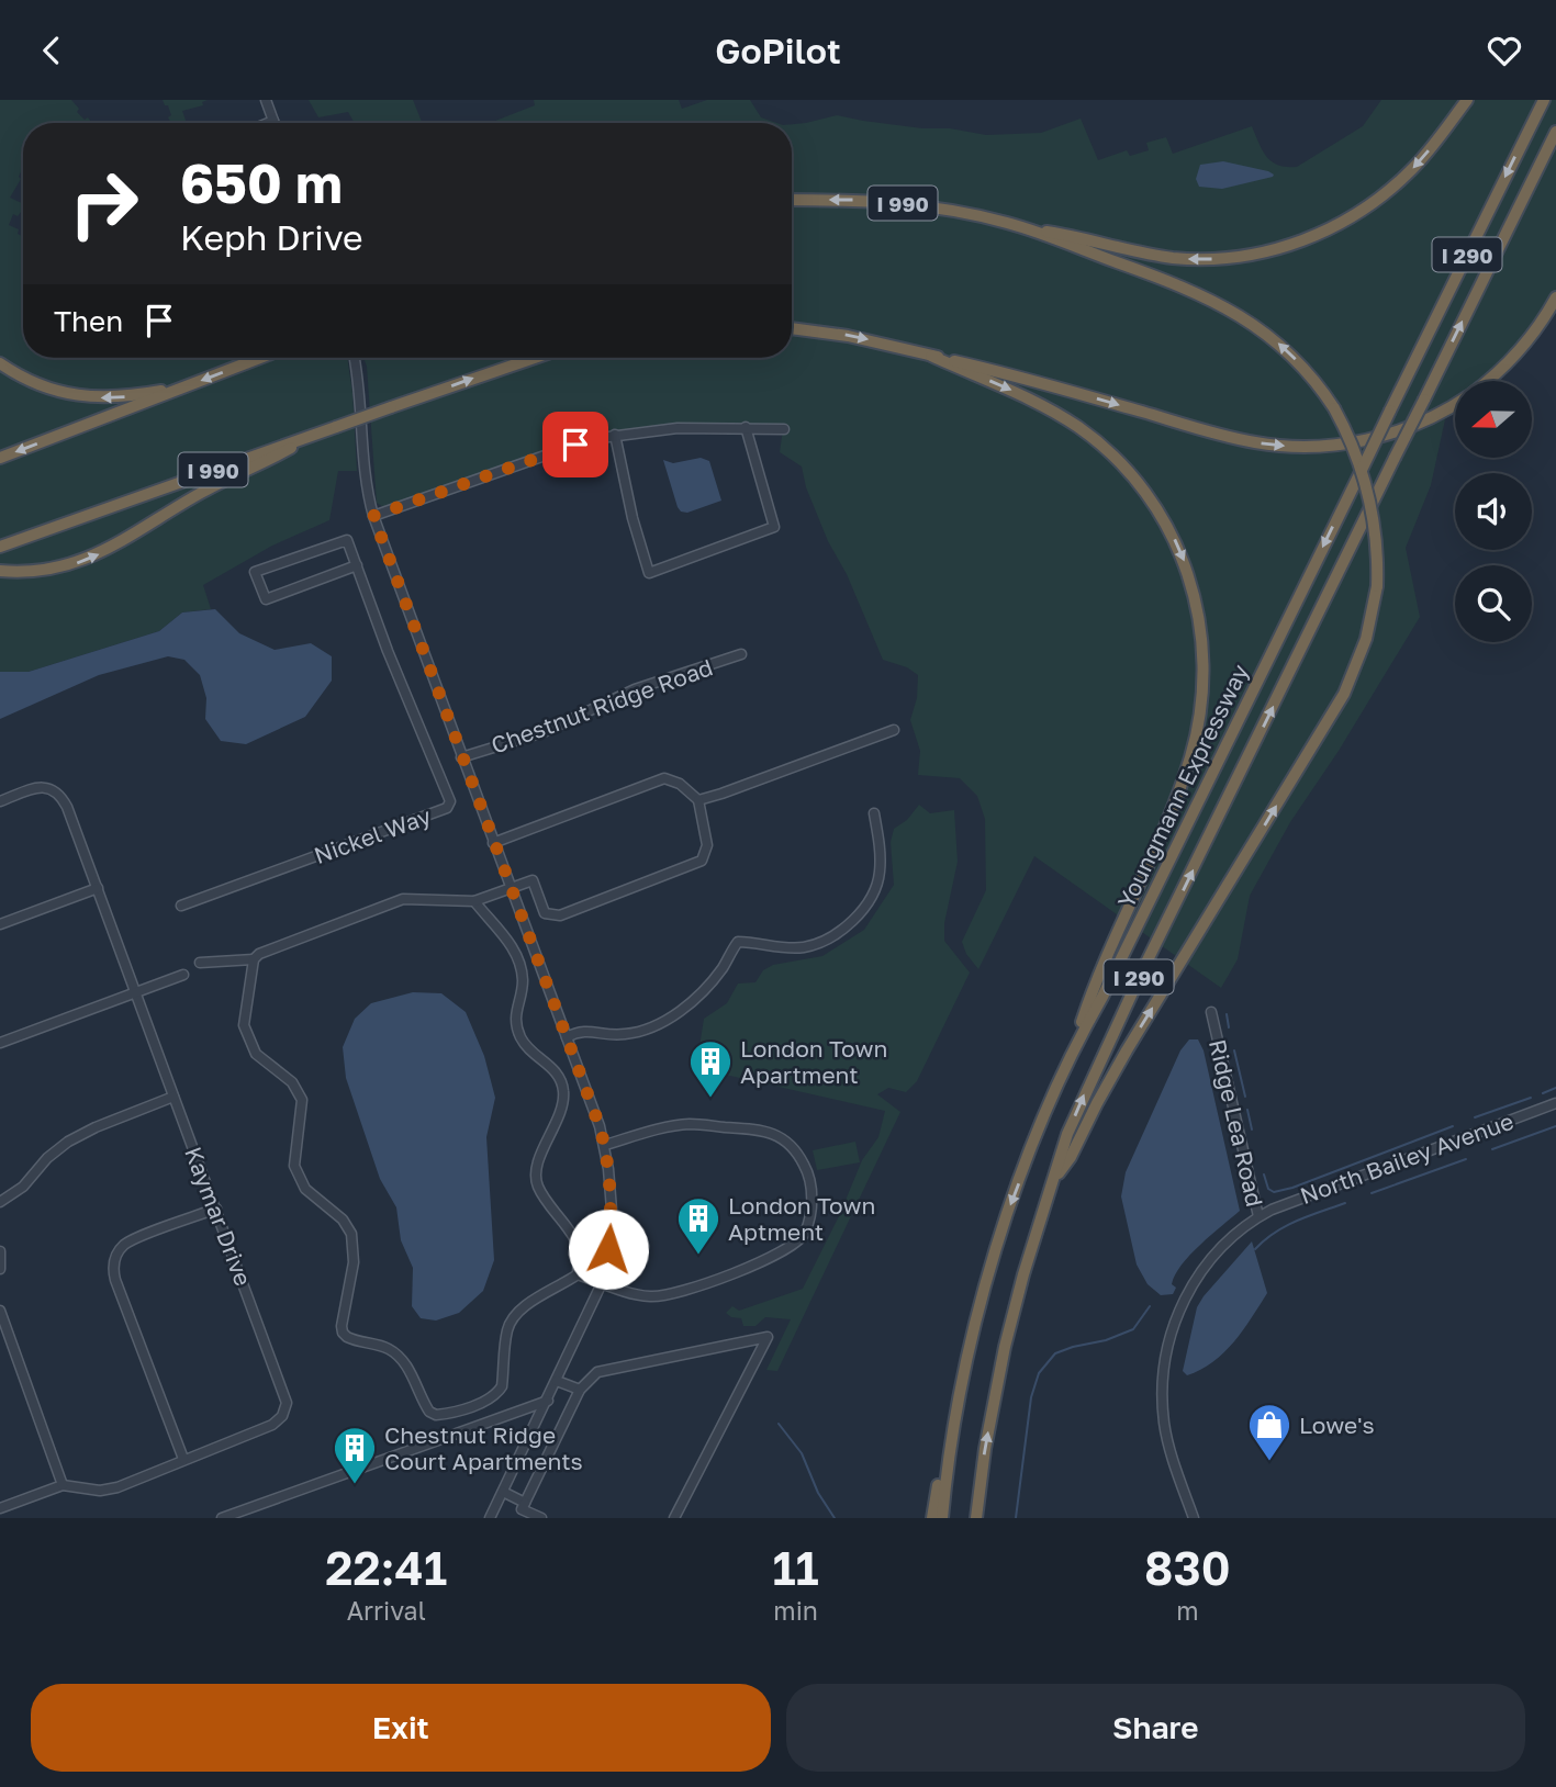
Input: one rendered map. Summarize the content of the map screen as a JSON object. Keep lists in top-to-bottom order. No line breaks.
{"streets":{"highway":["I 990","I 290","Youngmann Expressway"],"street":["Chestnut Ridge Road","Nickel Way","Ridge Lea Road","North Bailey Avenue","Kaymar Drive"]},"crossings":[["Ridge Lea Road","North Bailey Avenue"]],"places":{"building":["London Town Apartment","London Town Aptment","Chestnut Ridge Court Apartments"],"shop":["Lowe's"]},"north":"left","page":{"header":"GoPilot","turn":["650 m","Keph Drive"],"then":"Then","eta":["22:41","Arrival","11","min","830","m"],"buttons":["Exit","Share"]}}
